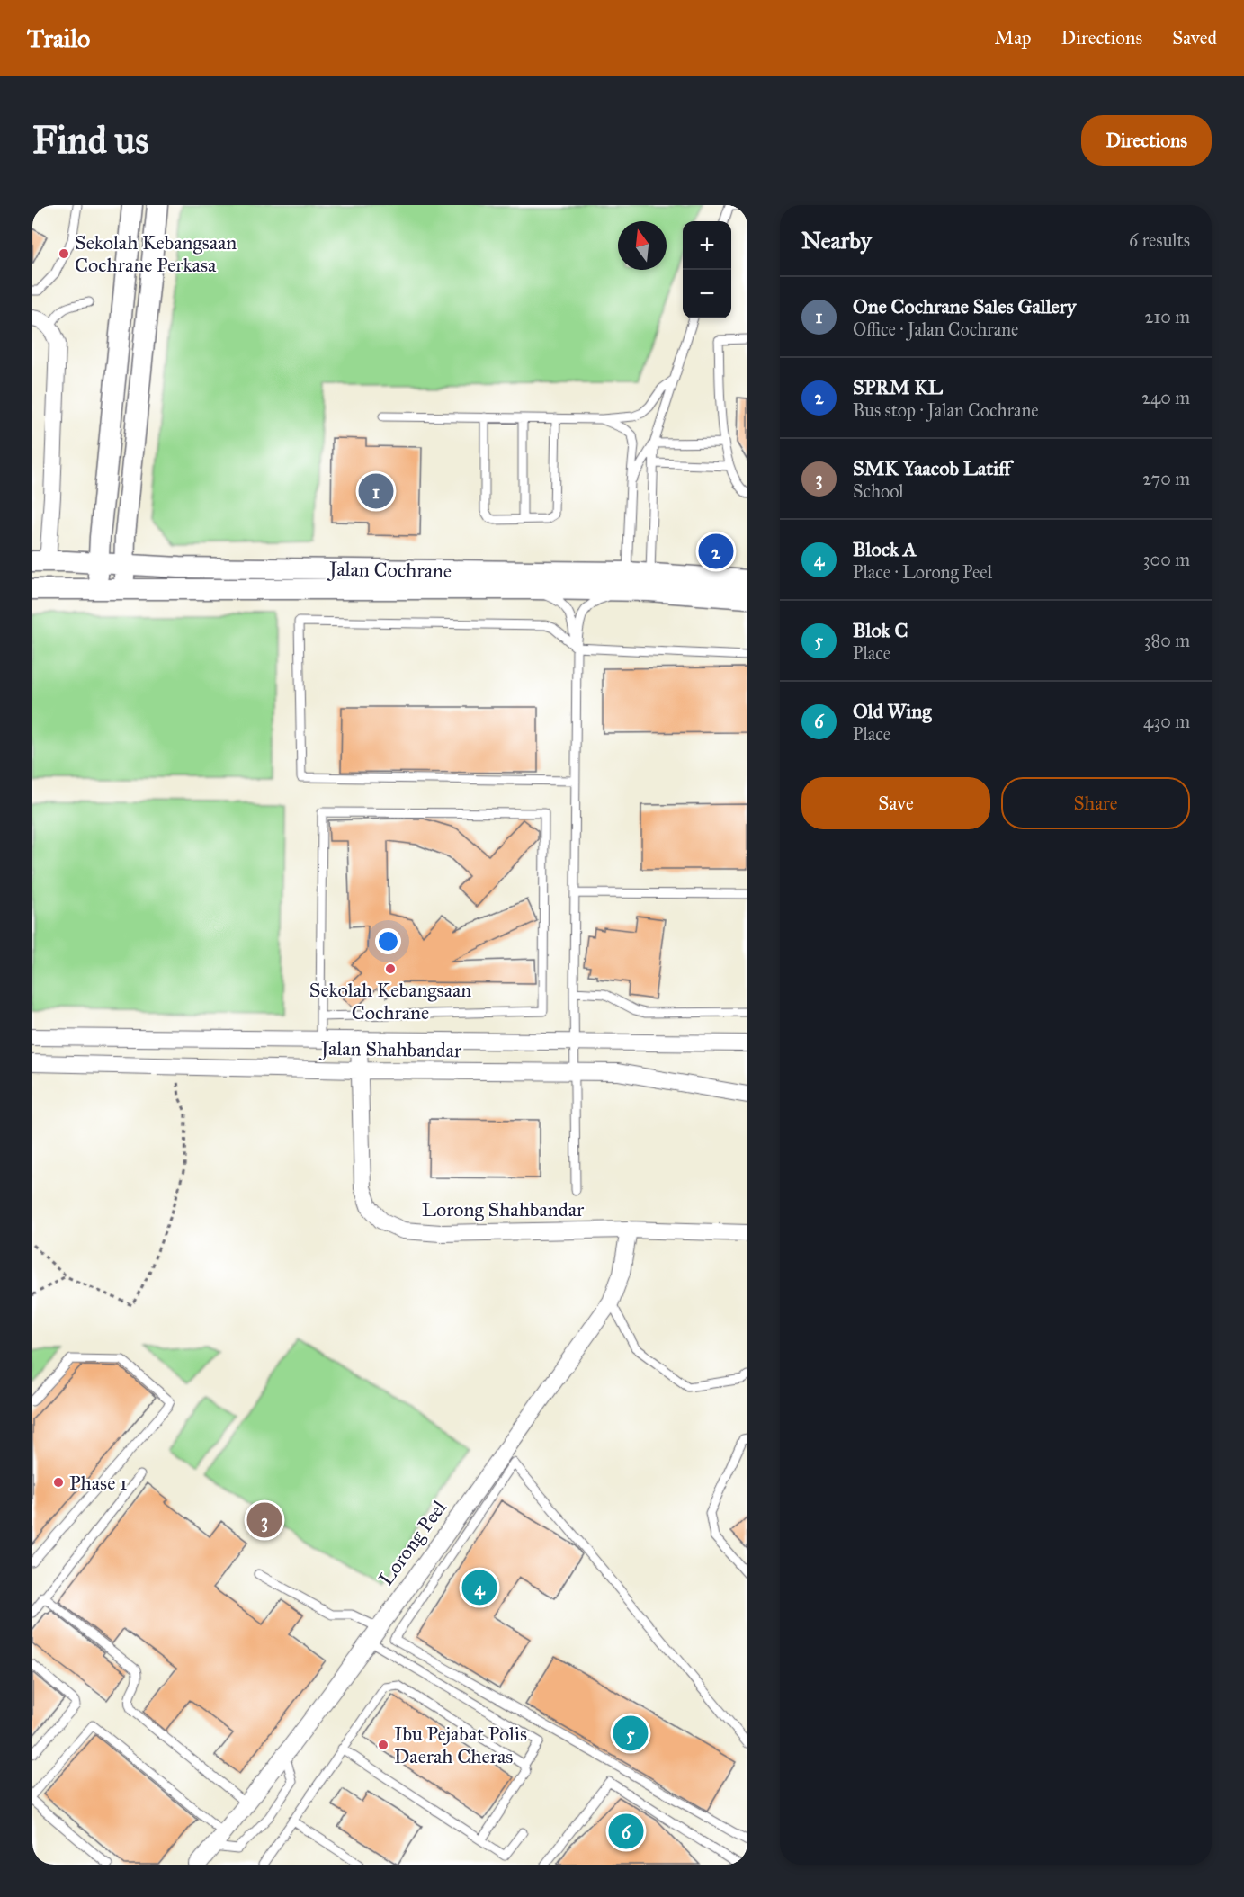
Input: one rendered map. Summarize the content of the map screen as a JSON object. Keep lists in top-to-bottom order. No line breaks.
{"streets":{"street":["Jalan Cochrane","Jalan Shahbandar","Lorong Shahbandar","Lorong Peel"]},"crossings":[["Jalan Shahbandar","Lorong Shahbandar"],["Lorong Shahbandar","Lorong Peel"]],"places":["Sekolah Kebangsaan Cochrane Perkasa","Sekolah Kebangsaan Cochrane","Phase 1","Ibu Pejabat Polis Daerah Cheras"],"north":"top","page":{"header":"Trailo","nav":["Map","Directions","Saved"],"buttons":["Directions",["Save","Share"]],"title":"Find us","heading":["Nearby","6 results"],"map_buttons":["+","−"],"list":[{"mark":"1","name":"One Cochrane Sales Gallery","note":"Office · Jalan Cochrane","value":"210 m"},{"mark":"2","name":"SPRM KL","note":"Bus stop · Jalan Cochrane","value":"240 m"},{"mark":"3","name":"SMK Yaacob Latiff","note":"School","value":"270 m"},{"mark":"4","name":"Block A","note":"Place · Lorong Peel","value":"300 m"},{"mark":"5","name":"Blok C","note":"Place","value":"380 m"},{"mark":"6","name":"Old Wing","note":"Place","value":"430 m"}],"pins":["1","2","3","4","5","6"]}}
